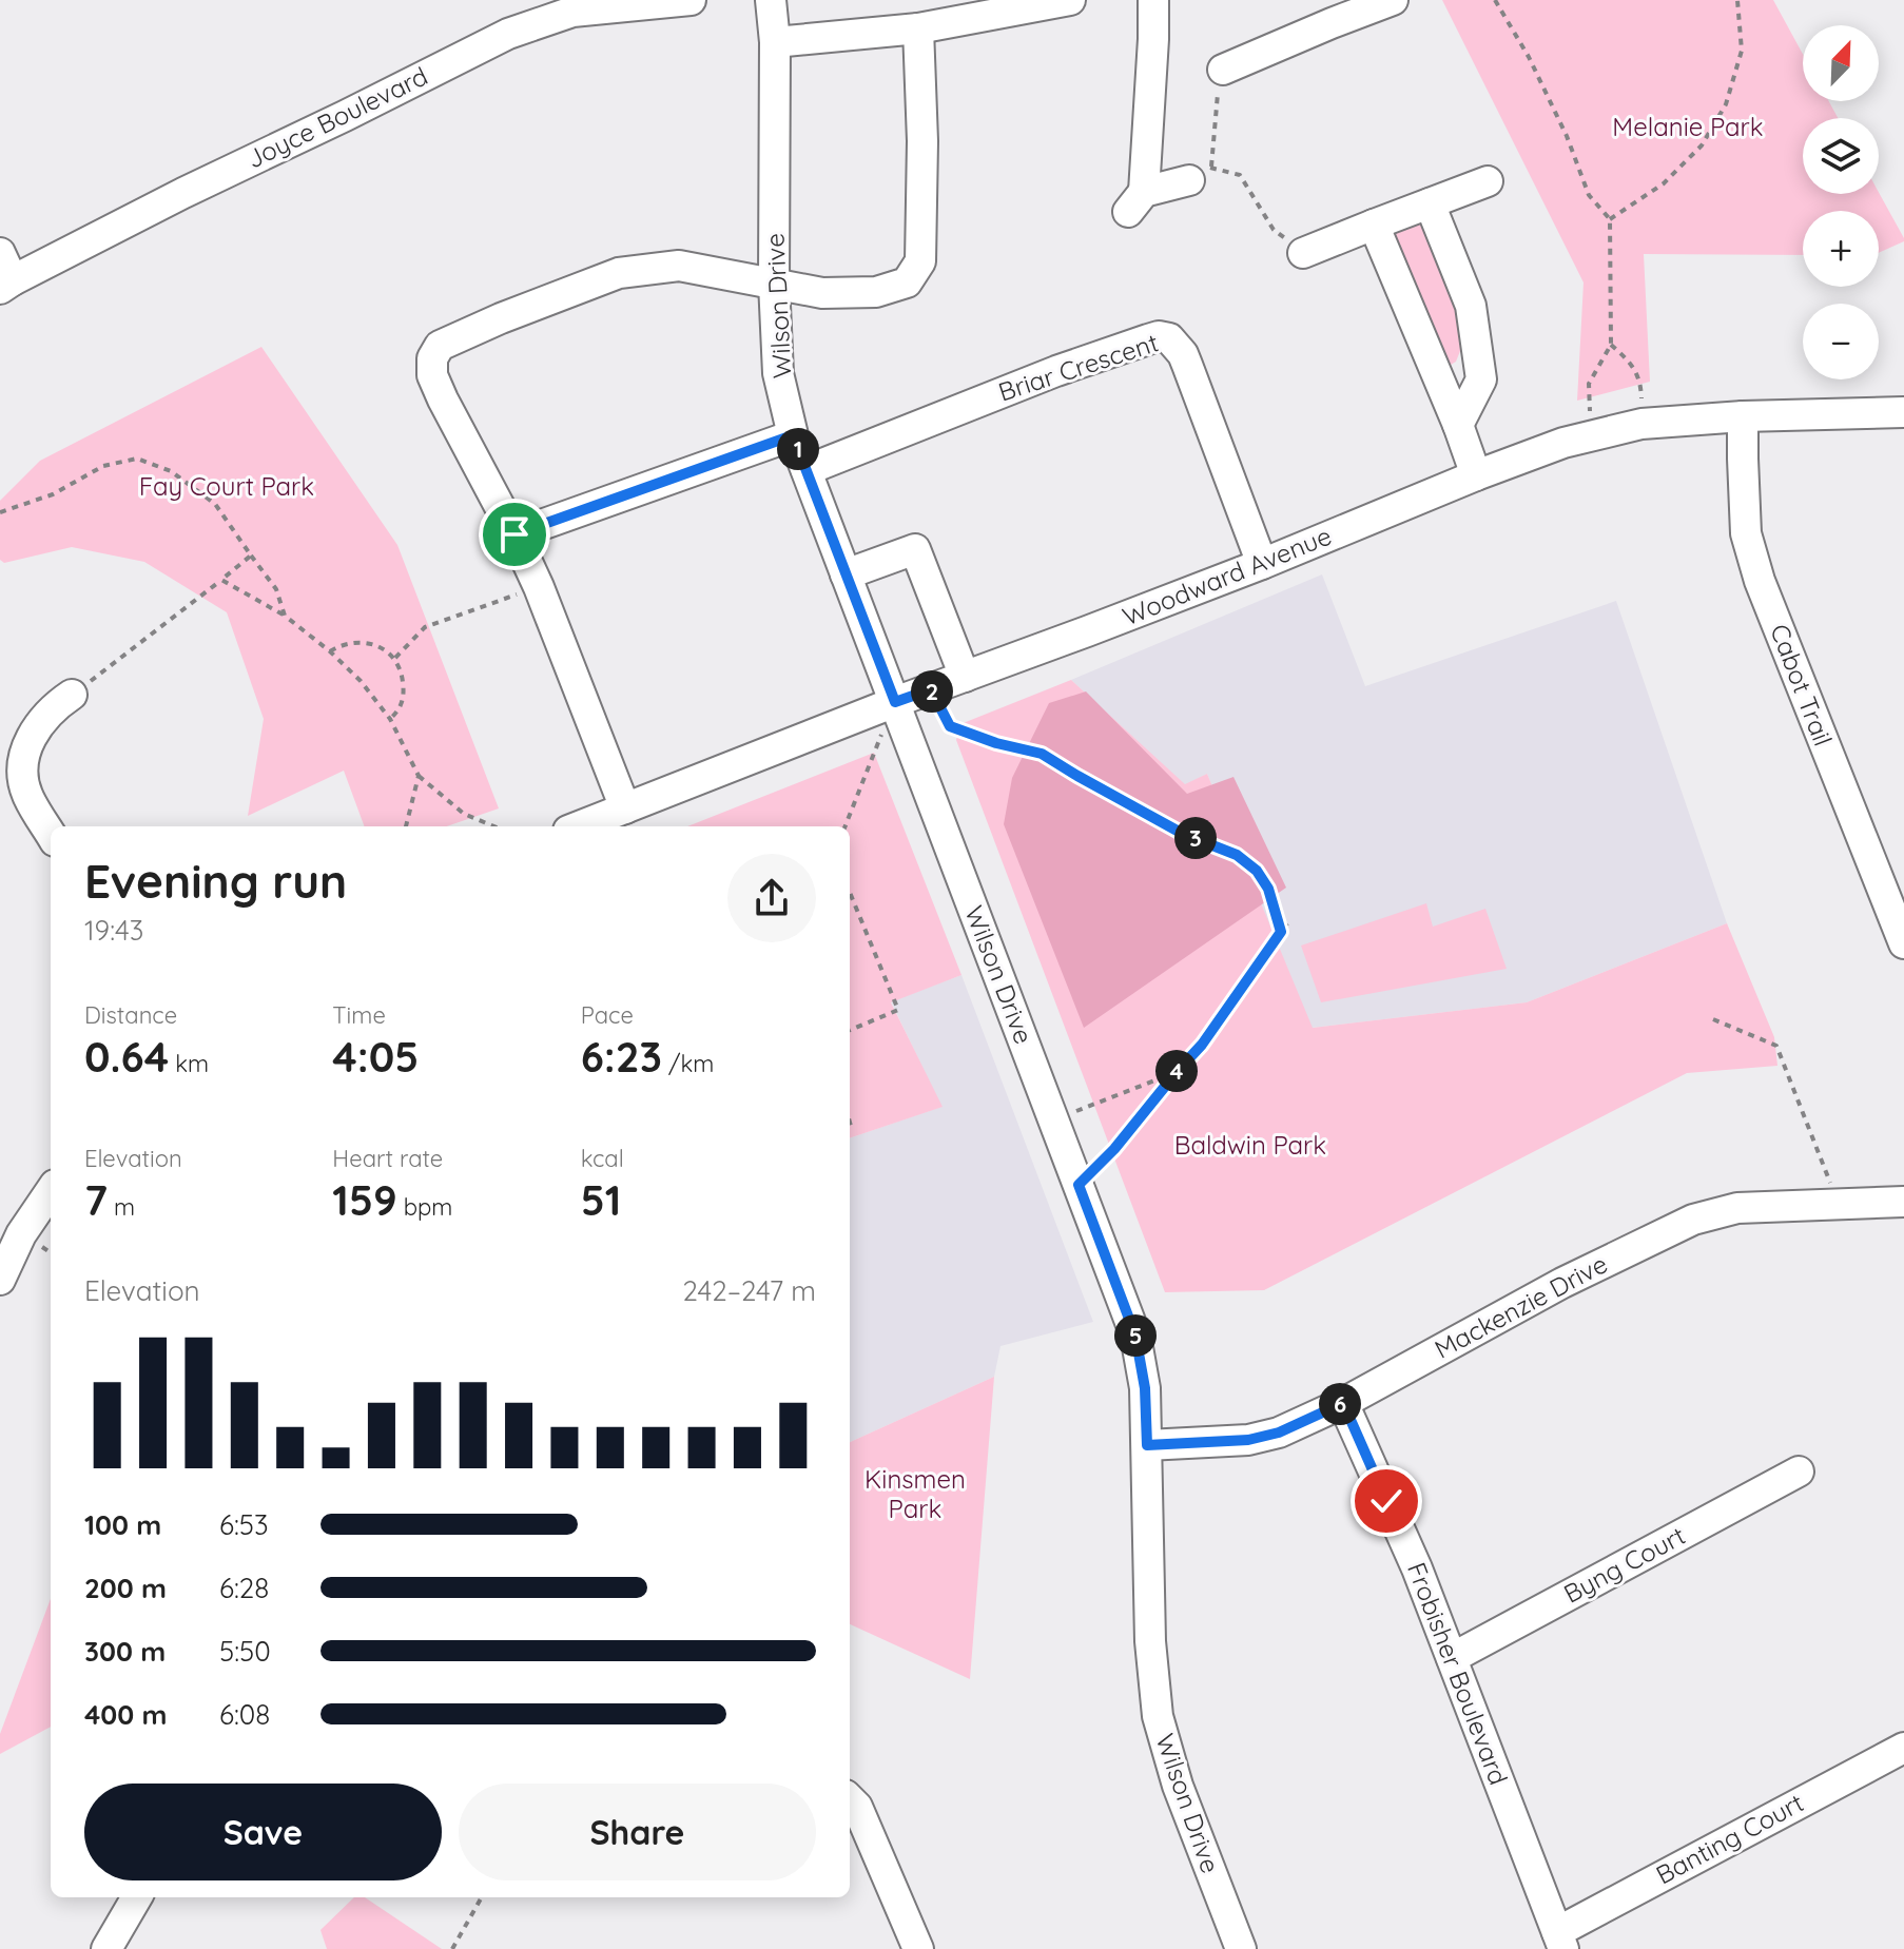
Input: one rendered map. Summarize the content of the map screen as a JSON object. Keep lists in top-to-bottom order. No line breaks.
{"streets":{"street":["Joyce Boulevard","Wilson Drive","Briar Crescent","Woodward Avenue","Cabot Trail","Mackenzie Drive","Byng Court","Frobisher Boulevard","Banting Court"]},"crossings":[["Wilson Drive","Briar Crescent"],["Wilson Drive","Woodward Avenue"],["Wilson Drive","Mackenzie Drive"],["Briar Crescent","Woodward Avenue"],["Woodward Avenue","Cabot Trail"],["Mackenzie Drive","Frobisher Boulevard"],["Byng Court","Frobisher Boulevard"],["Frobisher Boulevard","Banting Court"]],"parks":["Melanie Park","Fay Court Park","Baldwin Park","Kinsmen Park"],"north":"top right","page":{"map_buttons":["+","−"],"pins":["1","2","3","4","5","6"],"heading":["Evening run","19:43"],"stats":[["Distance","0.64 km"],["Time","4:05"],["Pace","6:23 /km"],["Elevation","7 m"],["Heart rate","159 bpm"],["kcal","51"]],"chart":["Elevation","242–247 m"],"list":[{"name":"100 m","note":"6:53"},{"name":"200 m","note":"6:28"},{"name":"300 m","note":"5:50"},{"name":"400 m","note":"6:08"}],"buttons":["Save","Share"]}}
